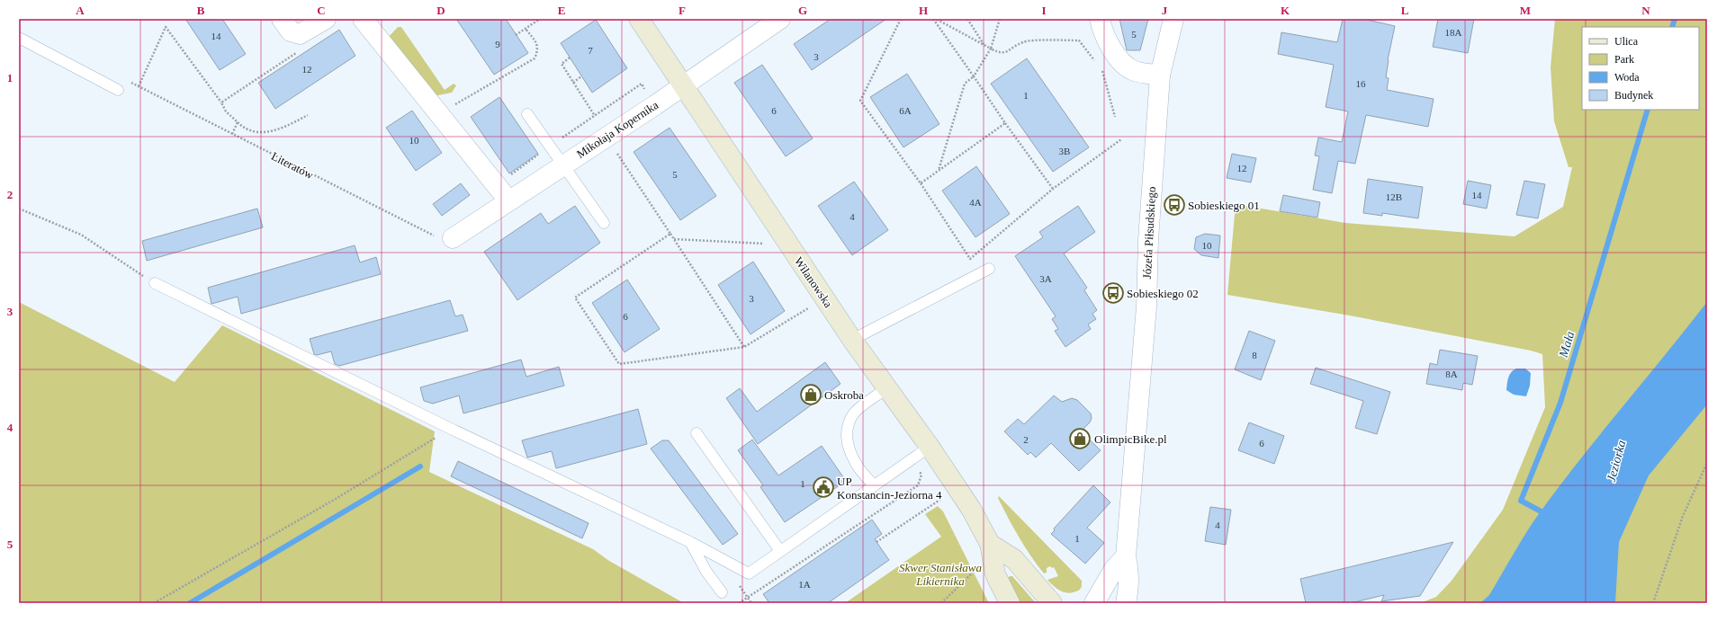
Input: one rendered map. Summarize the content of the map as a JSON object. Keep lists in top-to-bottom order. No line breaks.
{"streets":{"main road":["Wilanowska"],"street":["Mikołaja Kopernika","Józefa Piłsudskiego"],"path":["Literatów"]},"crossings":[["Mikołaja Kopernika","Literatów"],["Mikołaja Kopernika","Wilanowska"]],"water":["Mała","Jeziorka"],"parks":["Skwer Stanisława Likiernika"],"places":{"bus stop":["Sobieskiego 01","Sobieskiego 02"],"shop":["Oskroba","OlimpicBike.pl"],"public building":["UP Konstancin-Jeziorna 4"]},"house_numbers":["18A","5","14","9","7","3","12","16","1","6","6A","10","3B","12","5","14","12B","4A","4","10","3A","3","6","8","8A","2","6","1","4","1","1A"],"legend":["Ulica","Park","Woda","Budynek"],"grid":{"columns":["A","B","C","D","E","F","G","H","I","J","K","L","M","N"],"rows":["1","2","3","4","5"]}}
